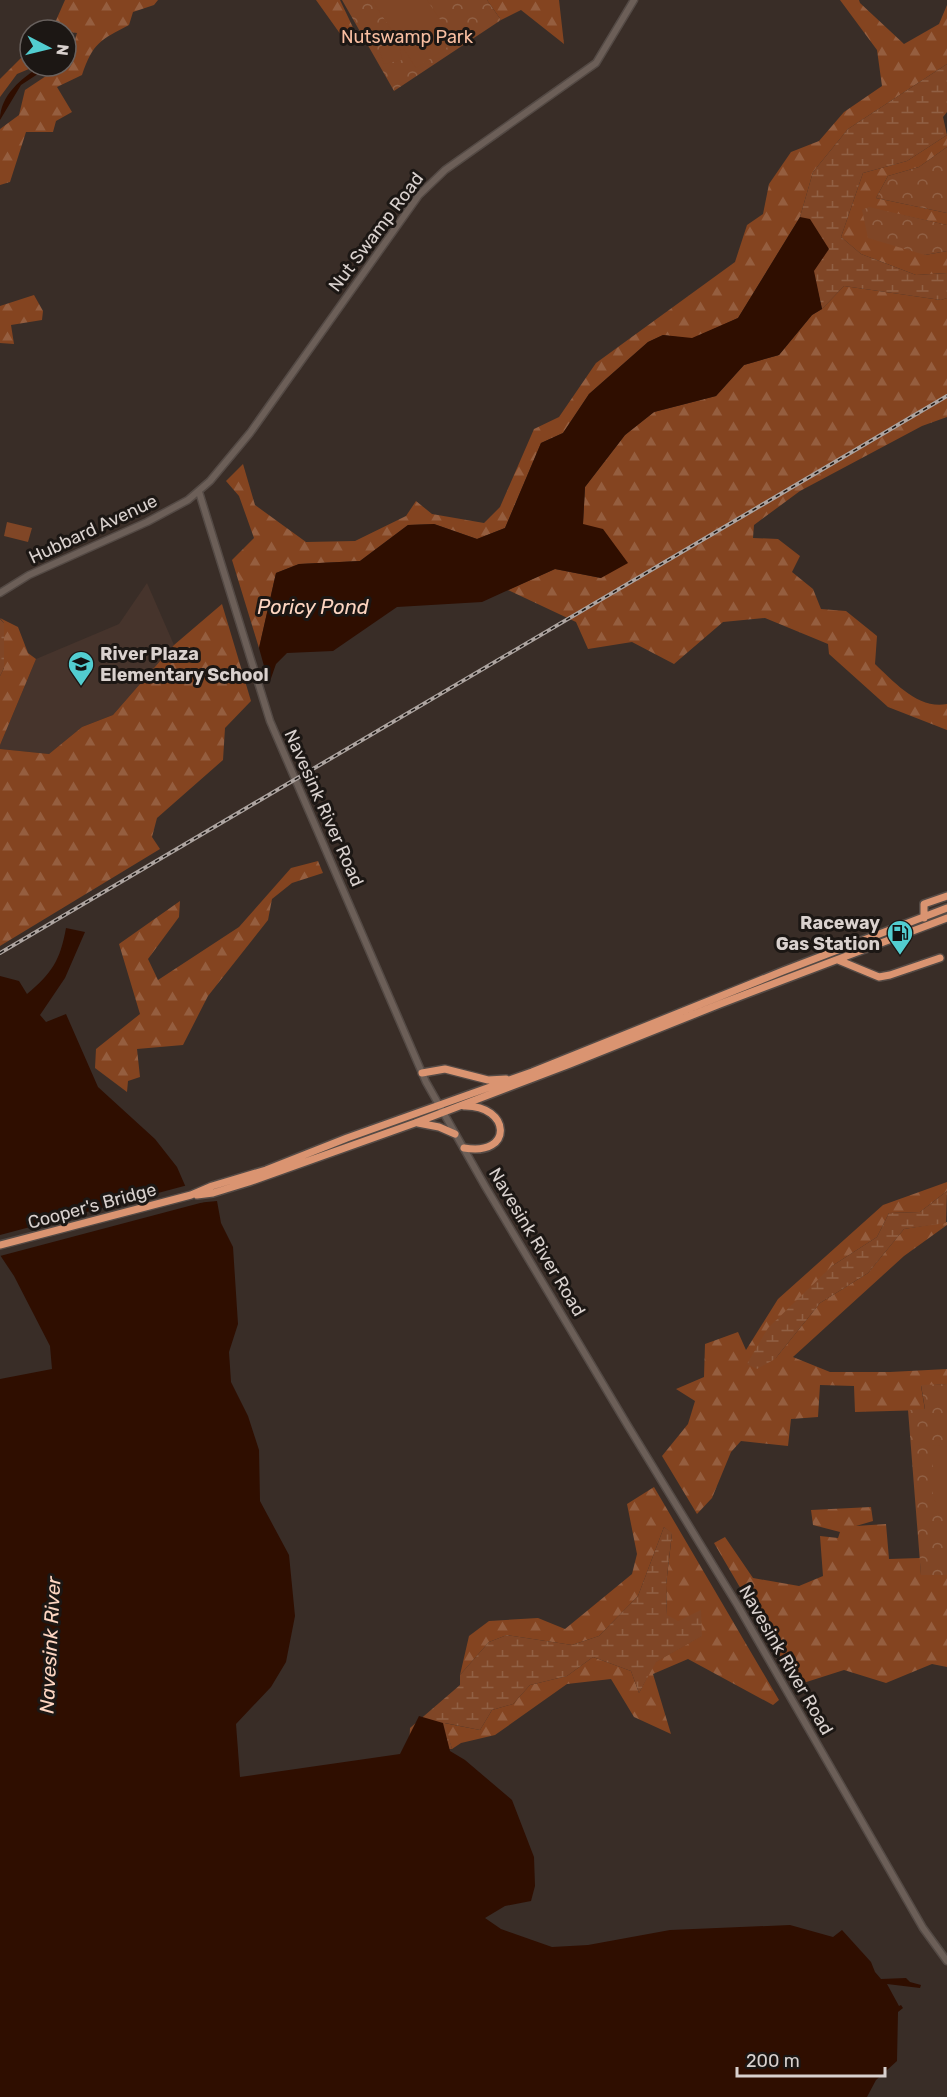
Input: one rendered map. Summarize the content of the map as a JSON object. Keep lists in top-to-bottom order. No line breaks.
{"streets":{"highway":["Cooper's Bridge"],"main road":["Nut Swamp Road","Hubbard Avenue","Navesink River Road"]},"crossings":[["Nut Swamp Road","Hubbard Avenue"],["Nut Swamp Road","Navesink River Road"],["Hubbard Avenue","Navesink River Road"]],"water":["Poricy Pond","Navesink River"],"parks":["Nutswamp Park"],"places":{"school or university":["River Plaza Elementary School"],"fuel station":["Raceway Gas Station"]},"scale_bar":"200 m","north":"right"}
